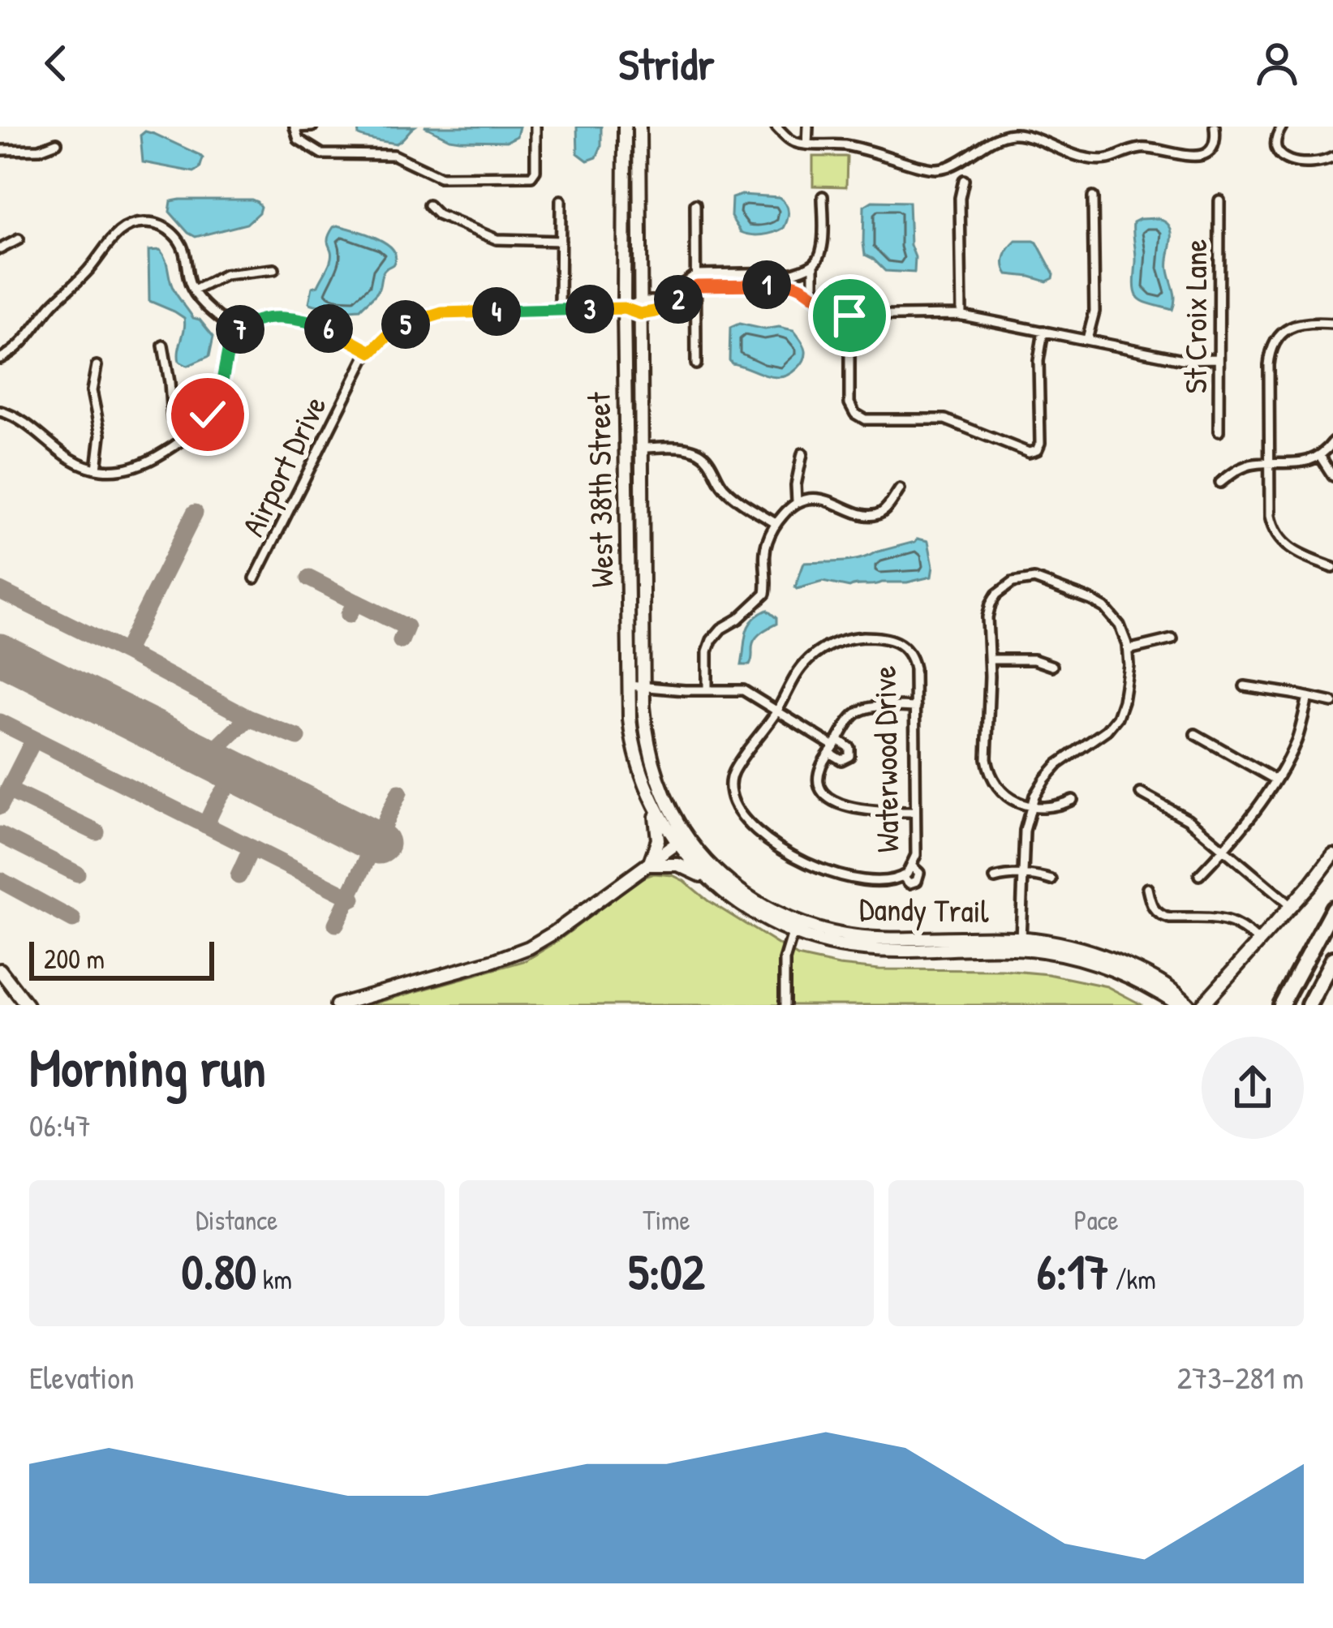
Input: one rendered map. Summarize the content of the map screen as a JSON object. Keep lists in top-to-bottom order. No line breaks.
{"streets":{"main road":["West 38th Street","Dandy Trail"],"street":["St Croix Lane","Airport Drive","Waterwood Drive"]},"crossings":[["Airport Drive","West 38th Street"],["West 38th Street","Dandy Trail"]],"scale_bar":"200 m","page":{"header":"Stridr","pins":["1","2","3","4","5","6","7"],"scale":"200 m","heading":["Morning run","06:47"],"stats":[["Distance","0.80 km"],["Time","5:02"],["Pace","6:17 /km"]],"chart":["Elevation","273–281 m"]}}
